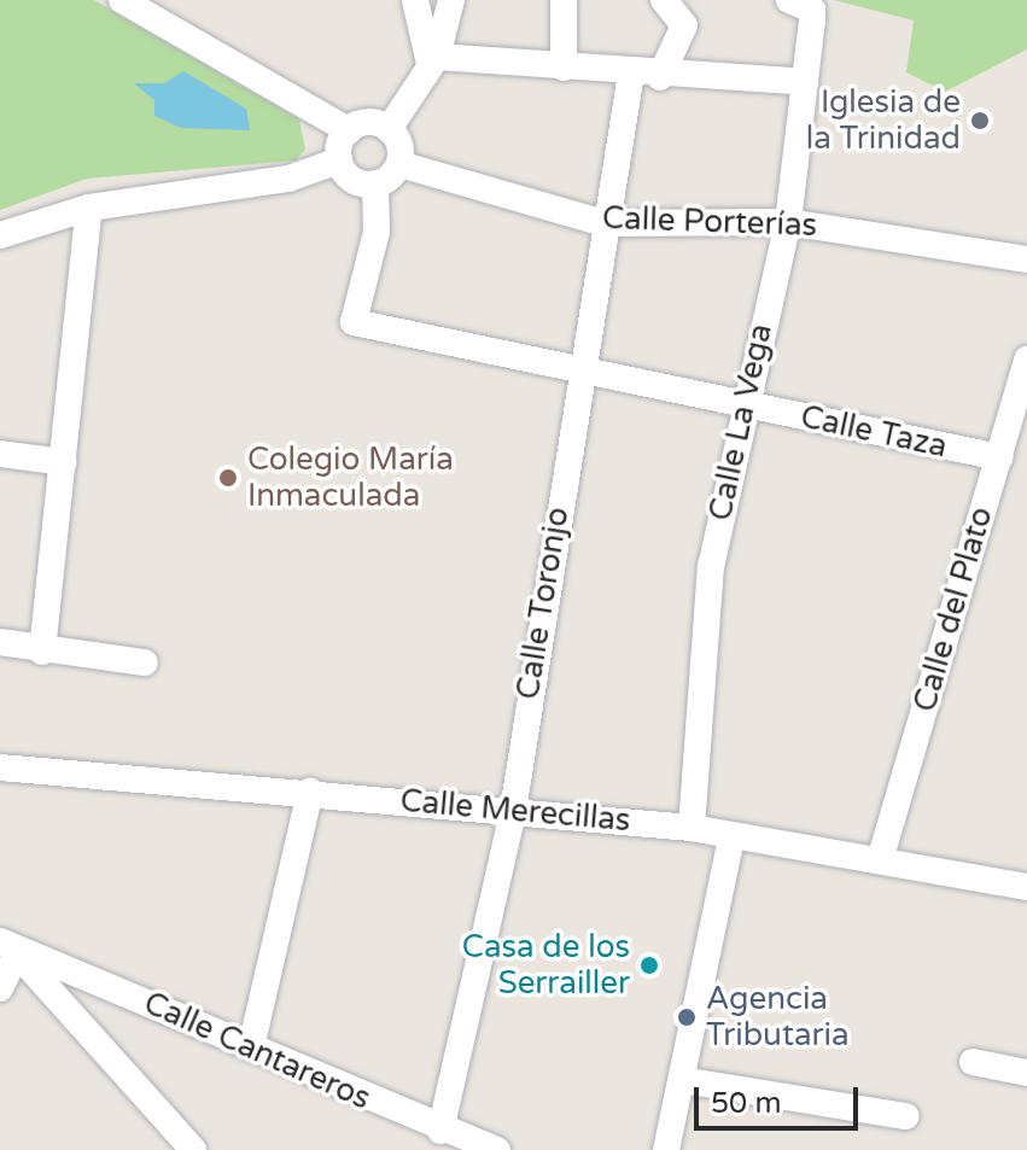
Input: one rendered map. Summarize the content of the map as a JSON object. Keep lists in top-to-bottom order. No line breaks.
{"streets":{"street":["Calle Porterías","Calle La Vega","Calle Taza","Calle Toronjo","Calle del Plato","Calle Merecillas","Calle Cantareros"]},"crossings":[["Calle Porterías","Calle La Vega"],["Calle Porterías","Calle Taza"],["Calle Porterías","Calle Toronjo"],["Calle La Vega","Calle Taza"],["Calle La Vega","Calle Merecillas"],["Calle Taza","Calle Toronjo"],["Calle Taza","Calle del Plato"],["Calle Toronjo","Calle Merecillas"],["Calle Toronjo","Calle Cantareros"],["Calle del Plato","Calle Merecillas"]],"places":["Iglesia de la Trinidad","Colegio María Inmaculada","Casa de los Serrailler","Agencia Tributaria"],"scale_bar":"50 m"}
